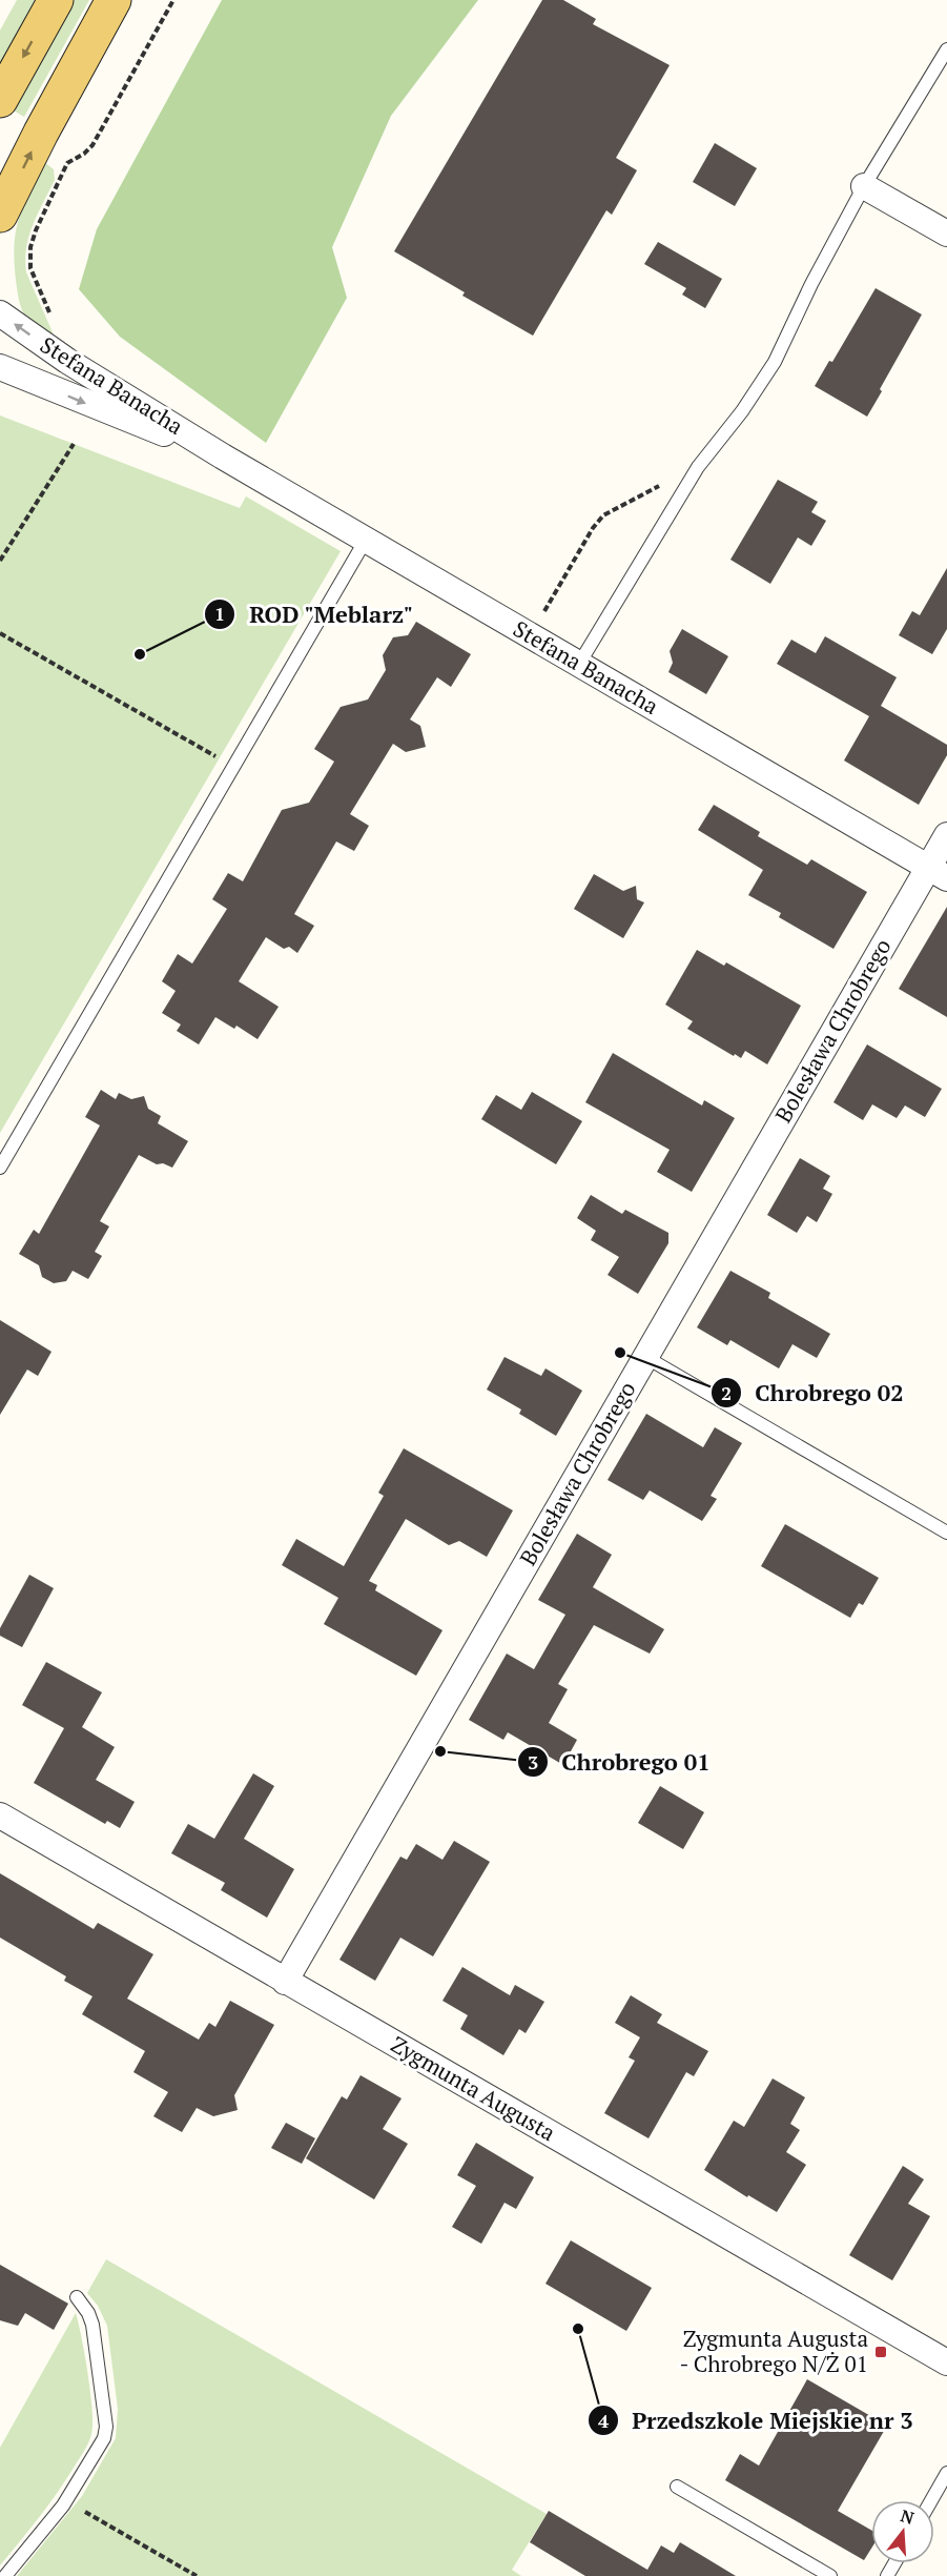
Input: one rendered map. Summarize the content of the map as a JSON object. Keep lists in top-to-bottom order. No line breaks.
{"streets":{"street":["Stefana Banacha","Bolesława Chrobrego","Zygmunta Augusta"]},"crossings":[["Stefana Banacha","Bolesława Chrobrego"],["Bolesława Chrobrego","Zygmunta Augusta"]],"places":{"other":["ROD \"Meblarz\"","Chrobrego 02","Chrobrego 01","Przedszkole Miejskie nr 3"],"transit":["Zygmunta Augusta - Chrobrego N/Ż 01"]},"north":"top"}
